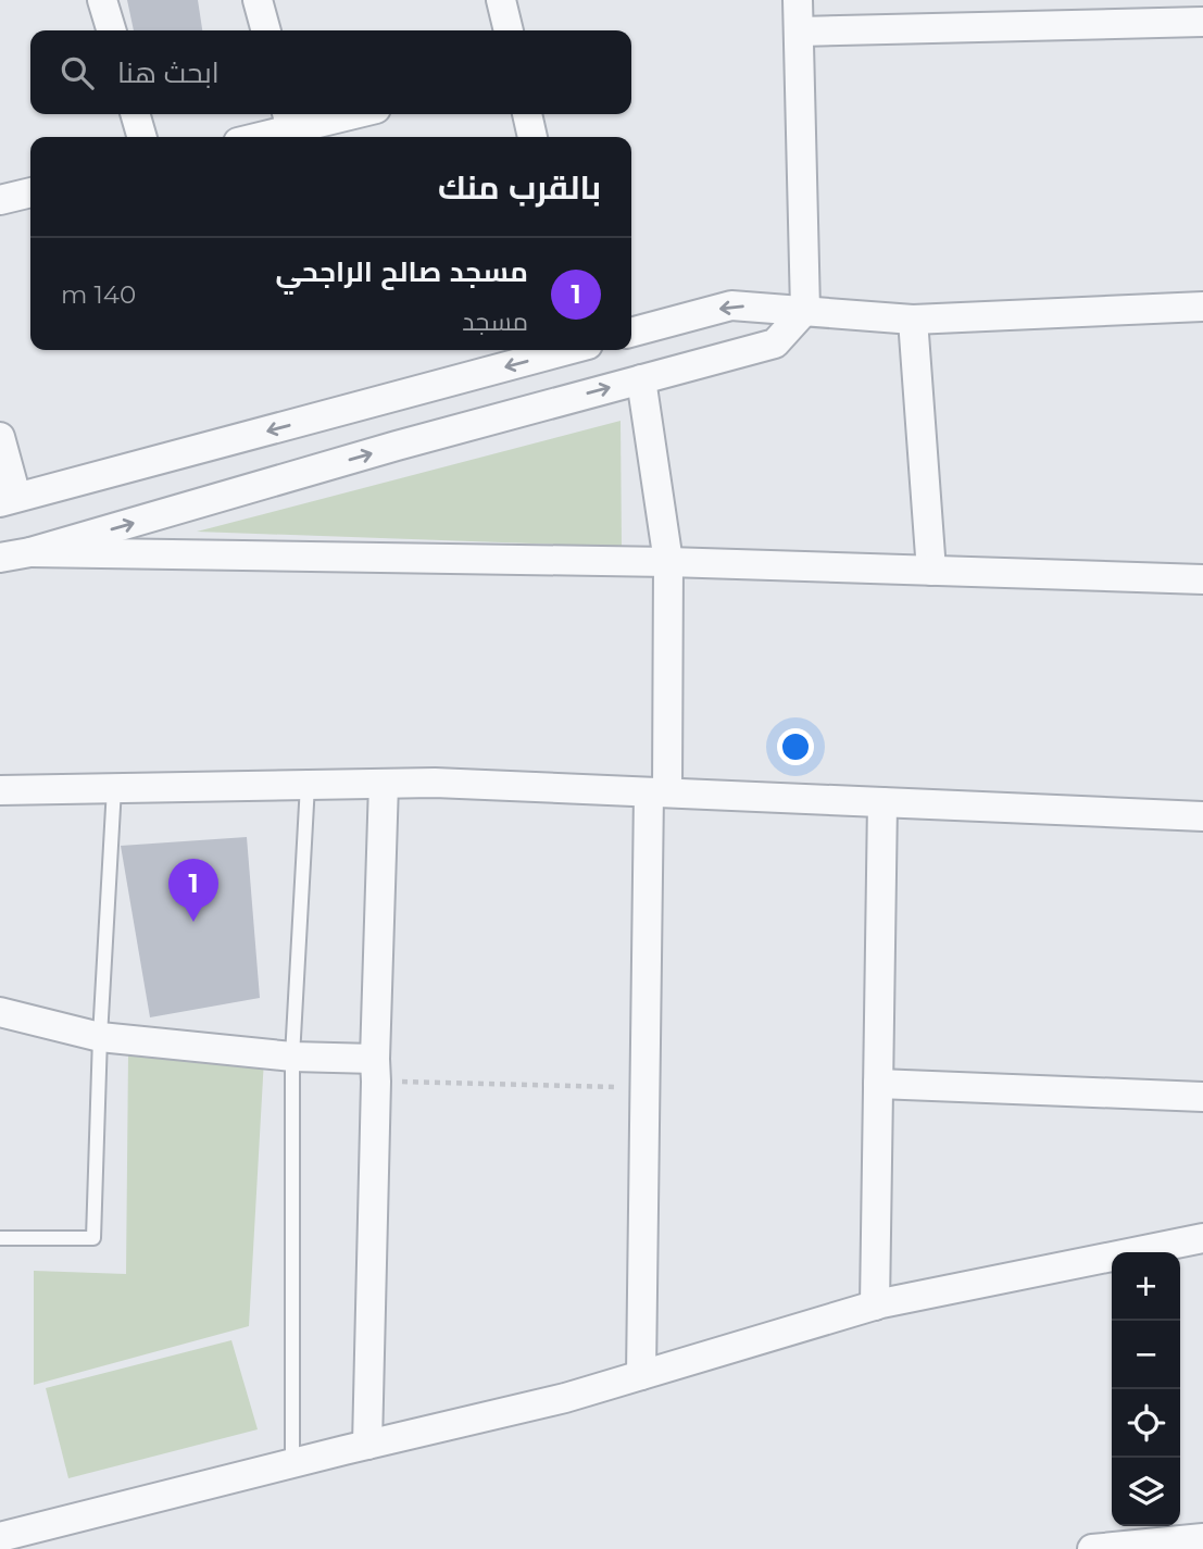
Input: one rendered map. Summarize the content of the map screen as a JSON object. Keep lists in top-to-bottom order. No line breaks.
{"page":{"search":"ابحث هنا","heading":"بالقرب منك","list":[{"mark":"1","name":"مسجد صالح الراجحي","note":"مسجد","value":"140 m"}],"pins":"1","map_buttons":["+","−"]}}
